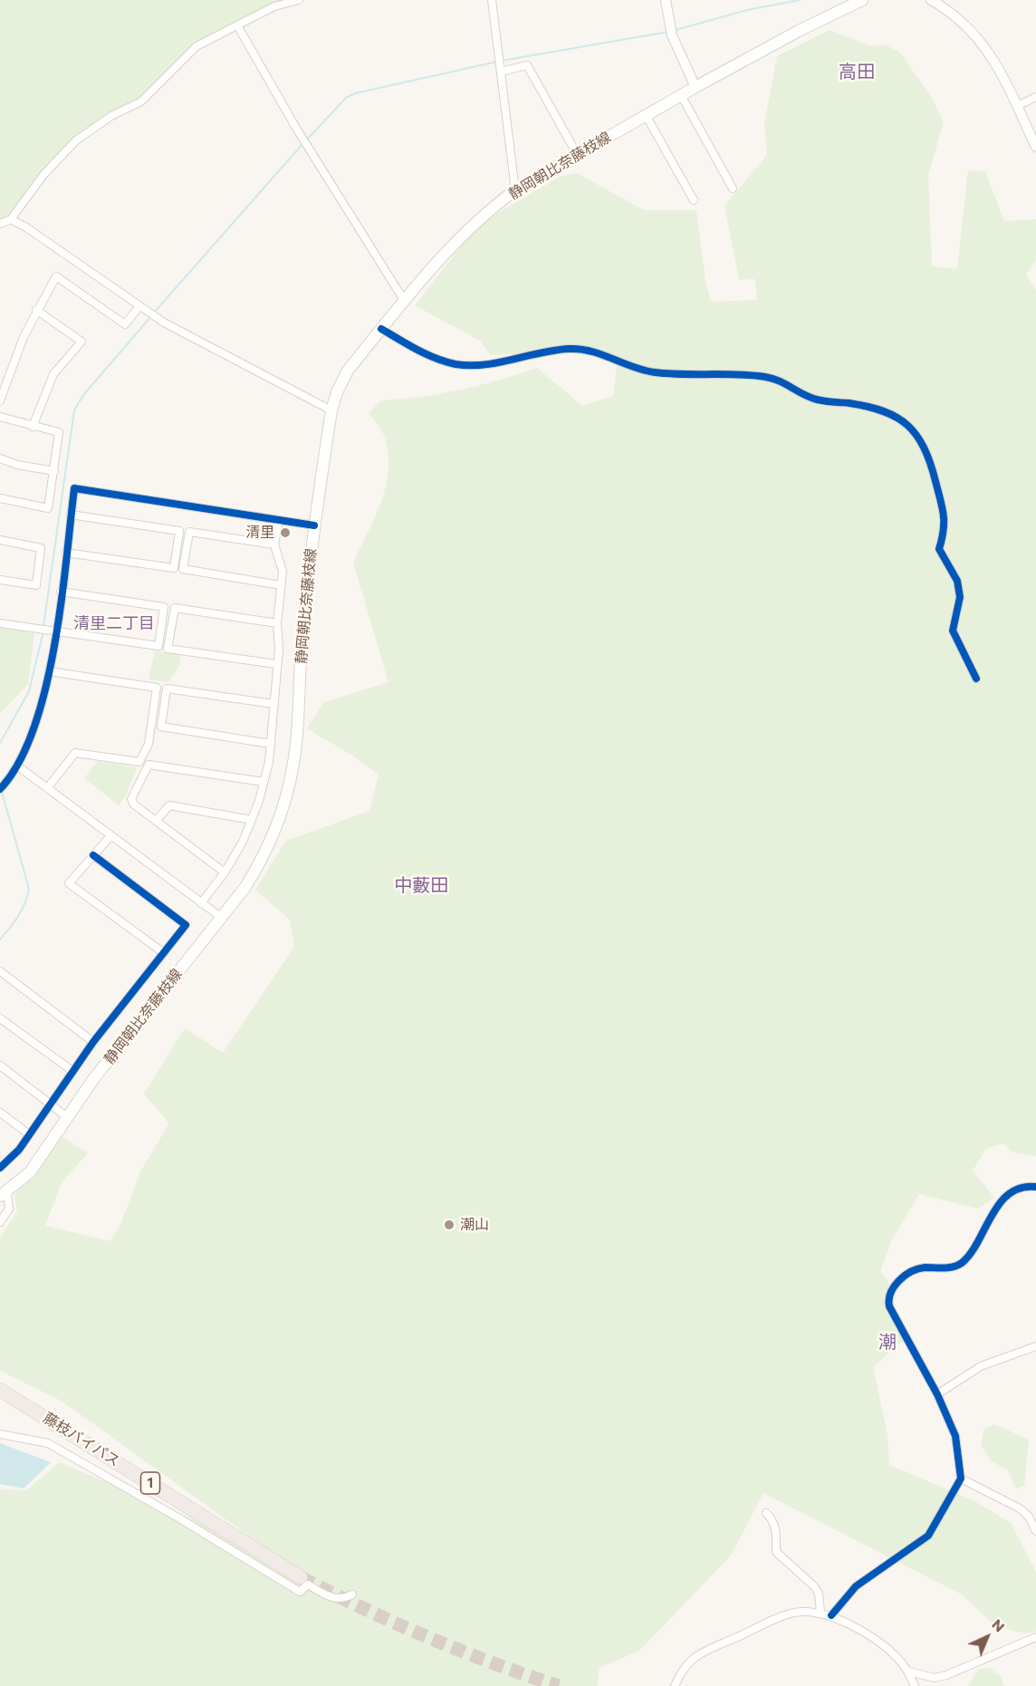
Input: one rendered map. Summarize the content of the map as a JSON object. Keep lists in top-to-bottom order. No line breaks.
{"streets":{"highway":["藤枝バイパス","1"],"main road":["静岡朝比奈藤枝線"]},"crossings":[["藤枝バイパス","1"]],"districts":["高田","清里二丁目","中藪田","潮"],"places":["清里","潮山"],"north":"top right"}
